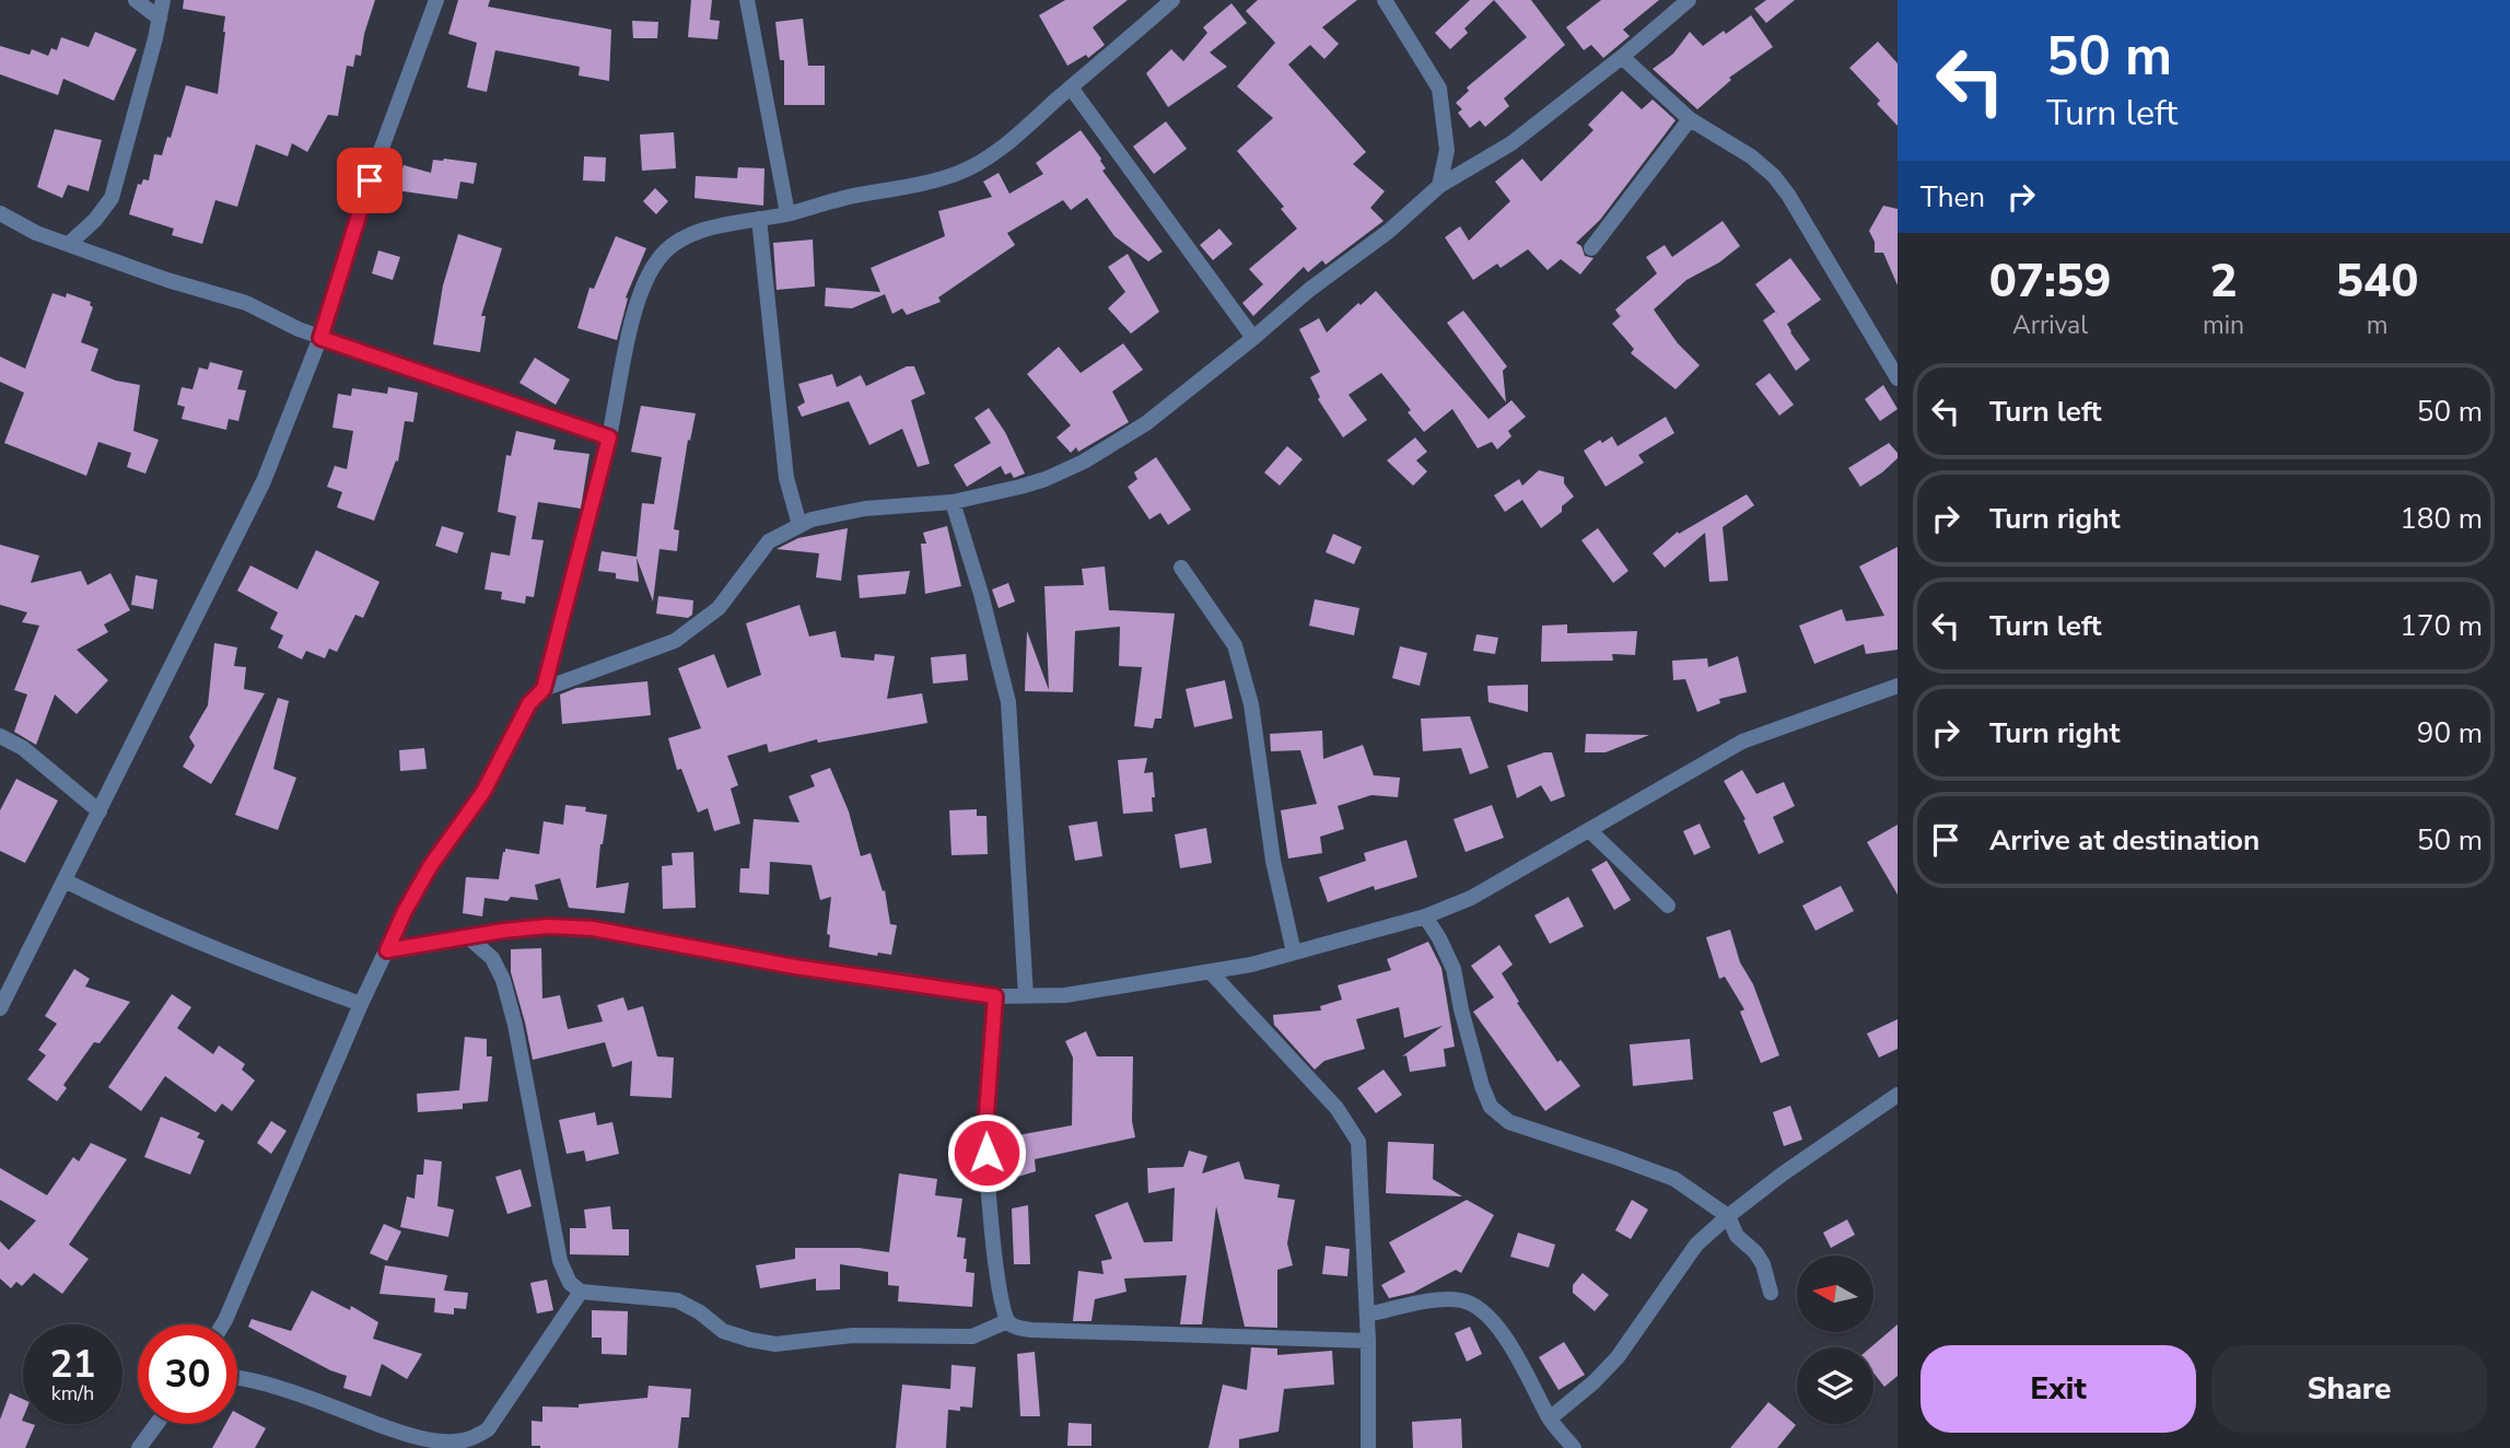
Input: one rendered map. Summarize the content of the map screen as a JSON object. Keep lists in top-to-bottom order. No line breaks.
{"north":"left","page":{"turn":["50 m","Turn left"],"then":"Then","eta":["07:59","Arrival","2","min","540","m"],"list":[{"name":"Turn left","value":"50 m"},{"name":"Turn right","value":"180 m"},{"name":"Turn left","value":"170 m"},{"name":"Turn right","value":"90 m"},{"name":"Arrive at destination","value":"50 m"}],"speed":"21 km/h","limit":"30","buttons":["Exit","Share"]}}
